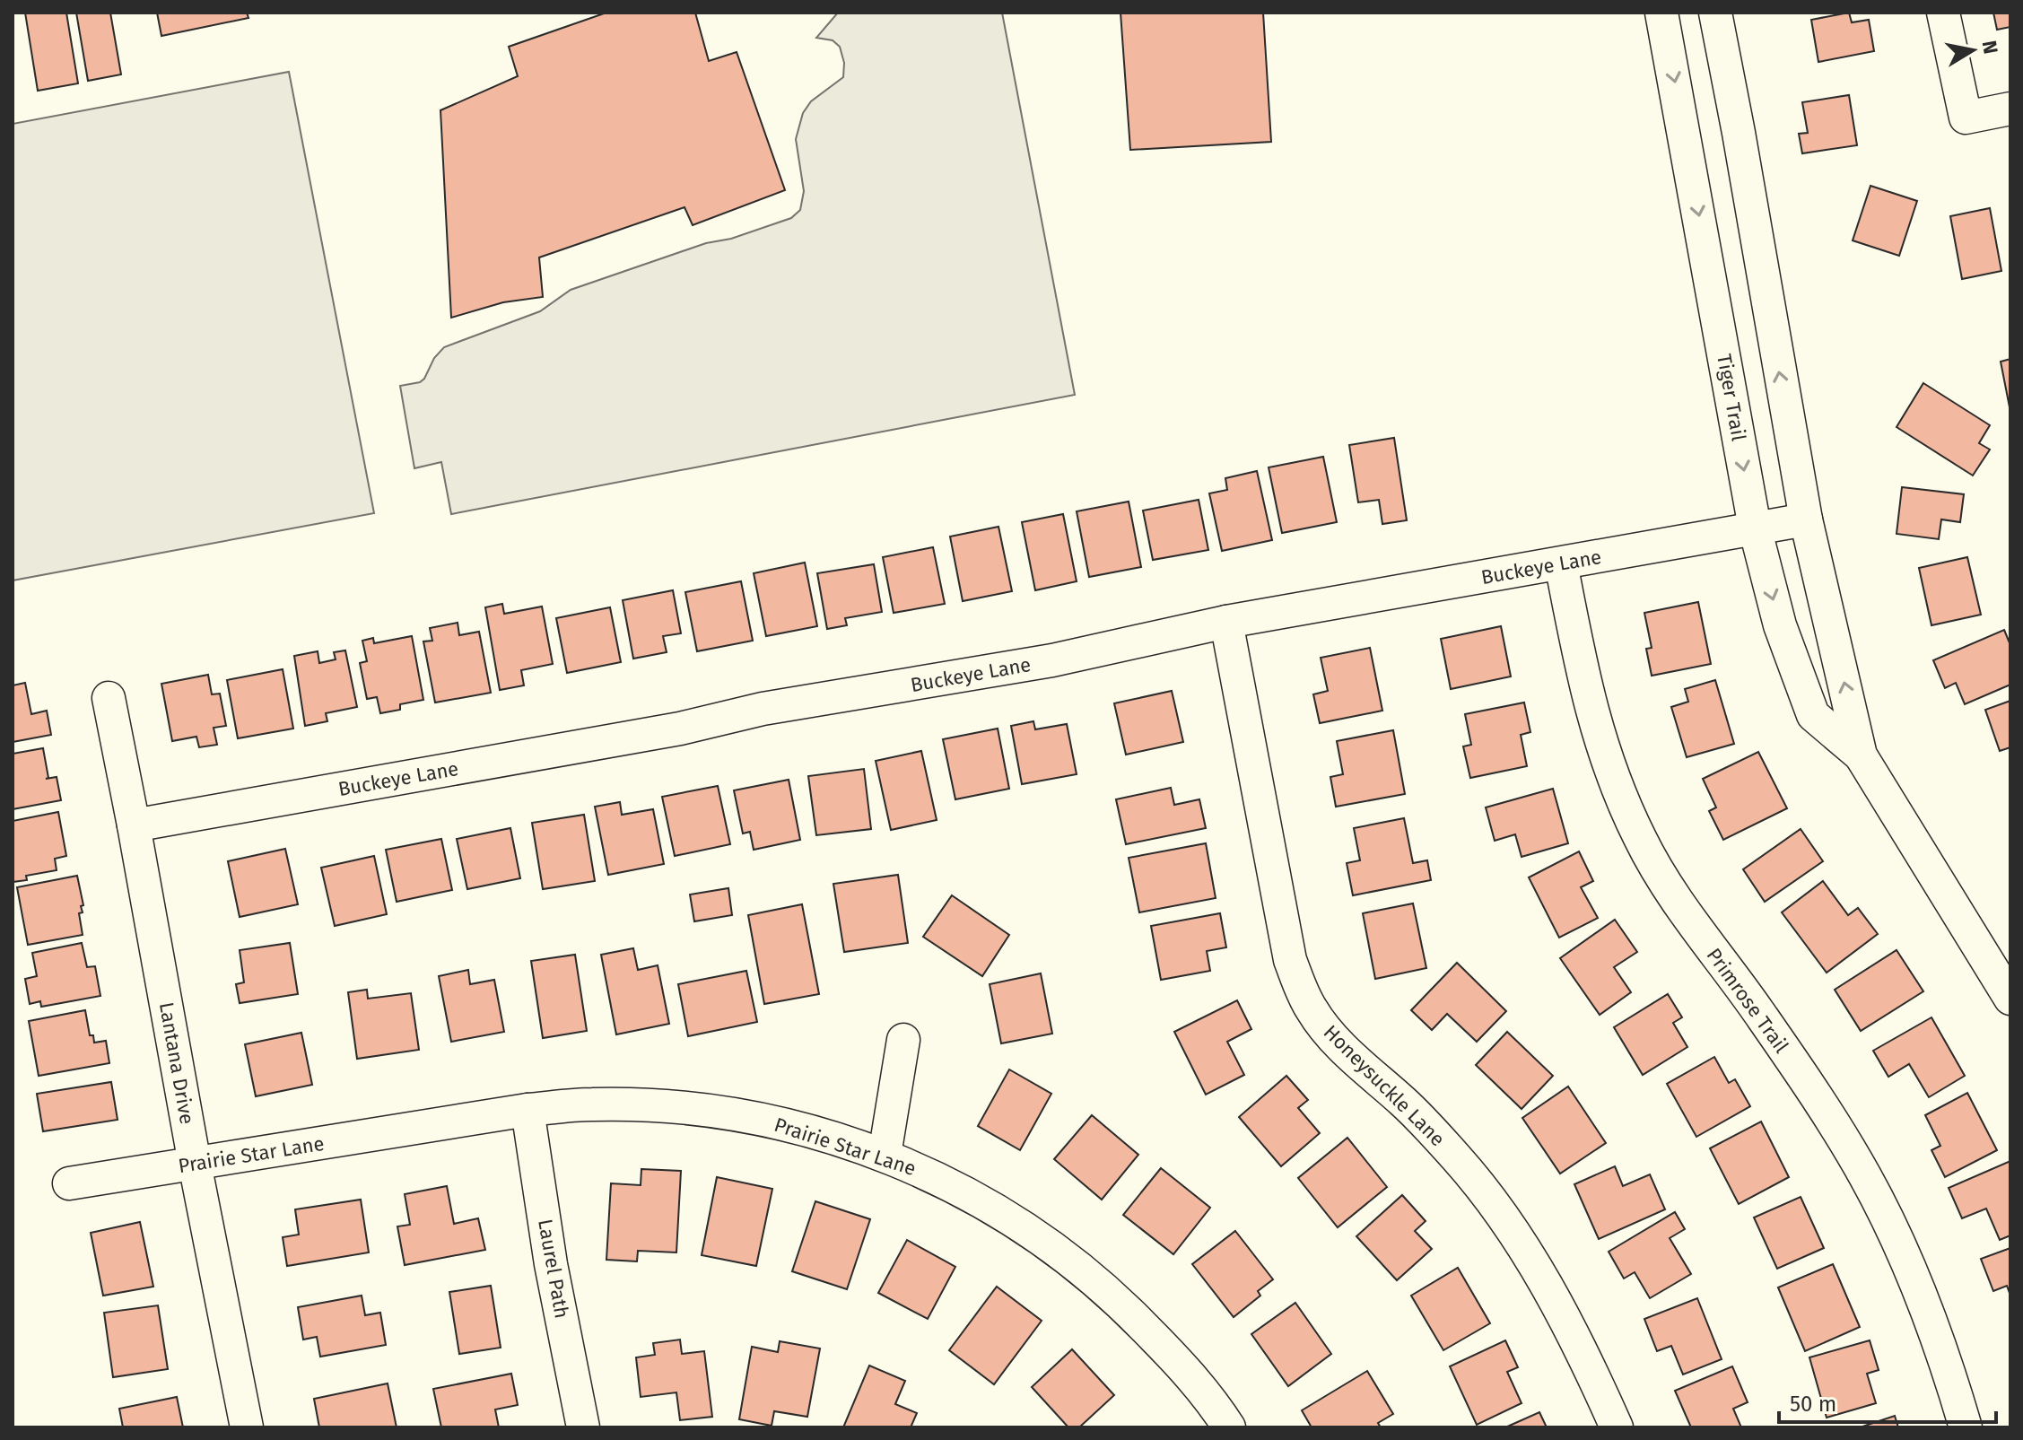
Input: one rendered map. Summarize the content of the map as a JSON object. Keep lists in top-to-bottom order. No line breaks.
{"streets":{"street":["Tiger Trail","Buckeye Lane","Primrose Trail","Lantana Drive","Honeysuckle Lane","Prairie Star Lane","Laurel Path"]},"crossings":[["Tiger Trail","Buckeye Lane"],["Buckeye Lane","Primrose Trail"],["Buckeye Lane","Lantana Drive"],["Buckeye Lane","Honeysuckle Lane"],["Lantana Drive","Prairie Star Lane"],["Prairie Star Lane","Laurel Path"]],"scale_bar":"50 m","north":"right"}
